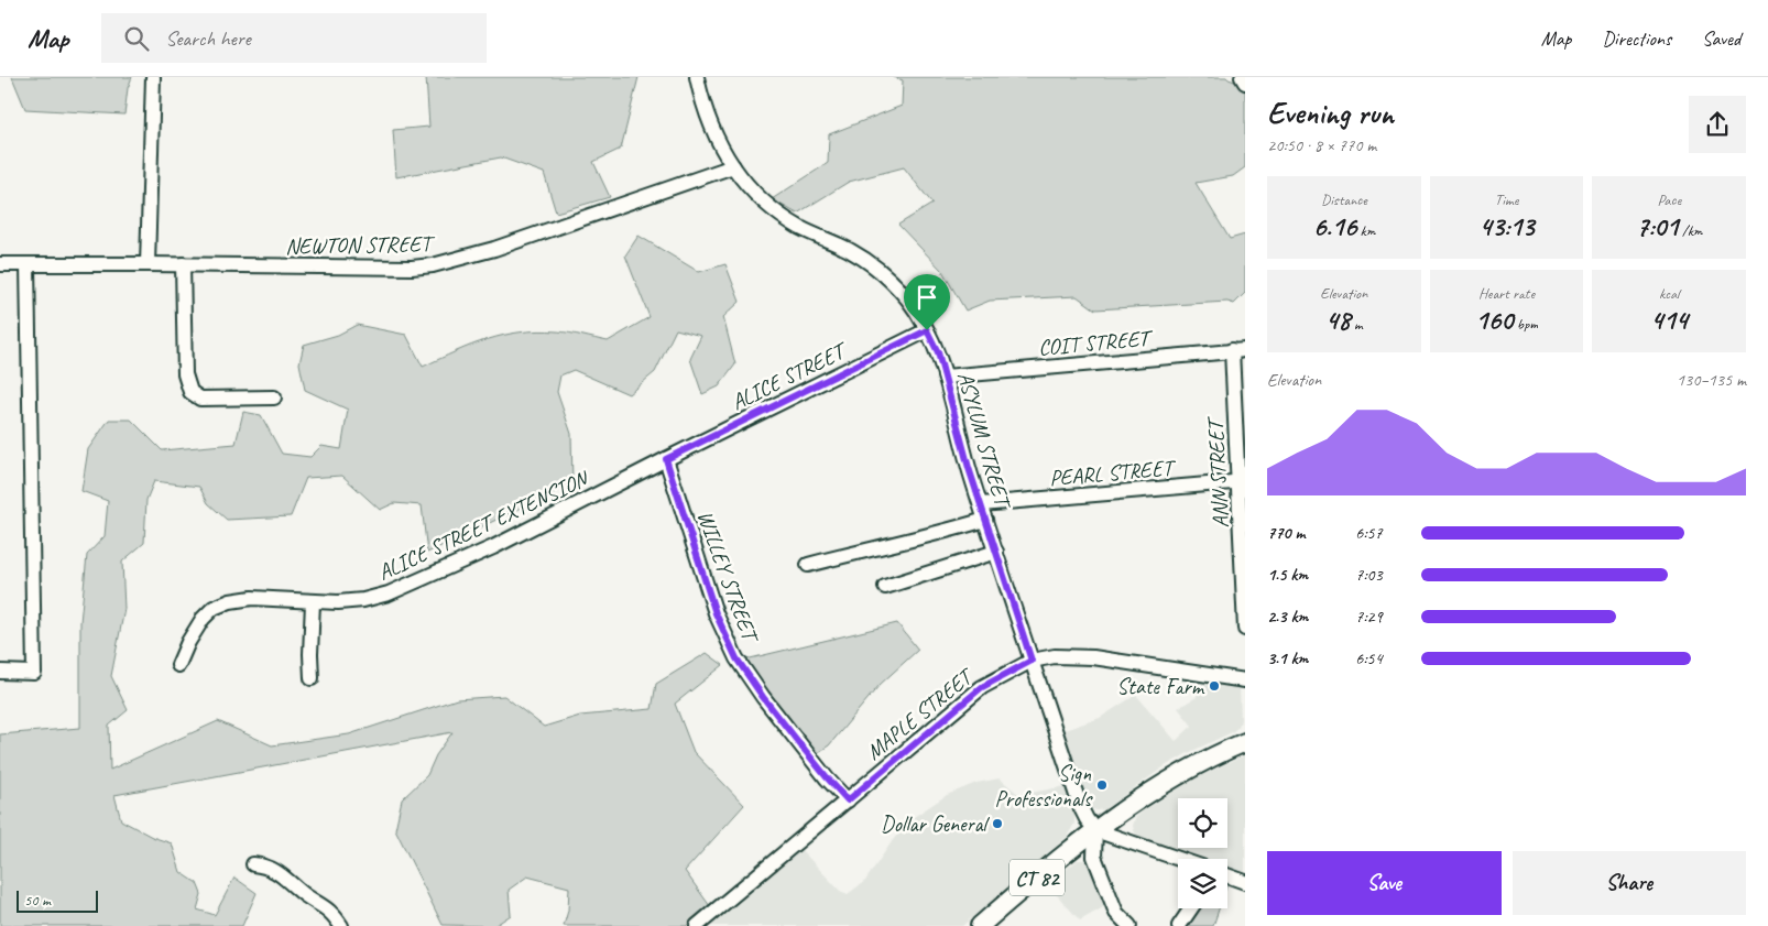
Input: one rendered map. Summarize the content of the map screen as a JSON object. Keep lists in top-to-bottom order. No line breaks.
{"streets":{"main road":["CT 82"],"street":["NEWTON STREET","COIT STREET","ALICE STREET","ASYLUM STREET","PEARL STREET","ANN STREET","ALICE STREET EXTENSION","WILLEY STREET","MAPLE STREET"]},"crossings":[["NEWTON STREET","ASYLUM STREET"],["COIT STREET","ASYLUM STREET"],["COIT STREET","ANN STREET"],["ALICE STREET","ASYLUM STREET"],["ALICE STREET","ALICE STREET EXTENSION"],["ALICE STREET","WILLEY STREET"],["ASYLUM STREET","PEARL STREET"],["ASYLUM STREET","MAPLE STREET"],["ASYLUM STREET","CT 82"],["PEARL STREET","ANN STREET"],["ALICE STREET EXTENSION","WILLEY STREET"],["WILLEY STREET","MAPLE STREET"]],"places":["State Farm","Sign Professionals","Dollar General"],"scale_bar":"50 m","page":{"header":"Map","search":"Search here","nav":["Map","Directions","Saved"],"heading":["Evening run","20:50 · 8 × 770 m"],"stats":[["Distance","6.16 km"],["Time","43:13"],["Pace","7:01 /km"],["Elevation","48 m"],["Heart rate","160 bpm"],["kcal","414"]],"chart":["Elevation","130–135 m"],"list":[{"name":"770 m","note":"6:57"},{"name":"1.5 km","note":"7:03"},{"name":"2.3 km","note":"7:29"},{"name":"3.1 km","note":"6:54"}],"buttons":["Save","Share"],"scale":"50 m"}}
